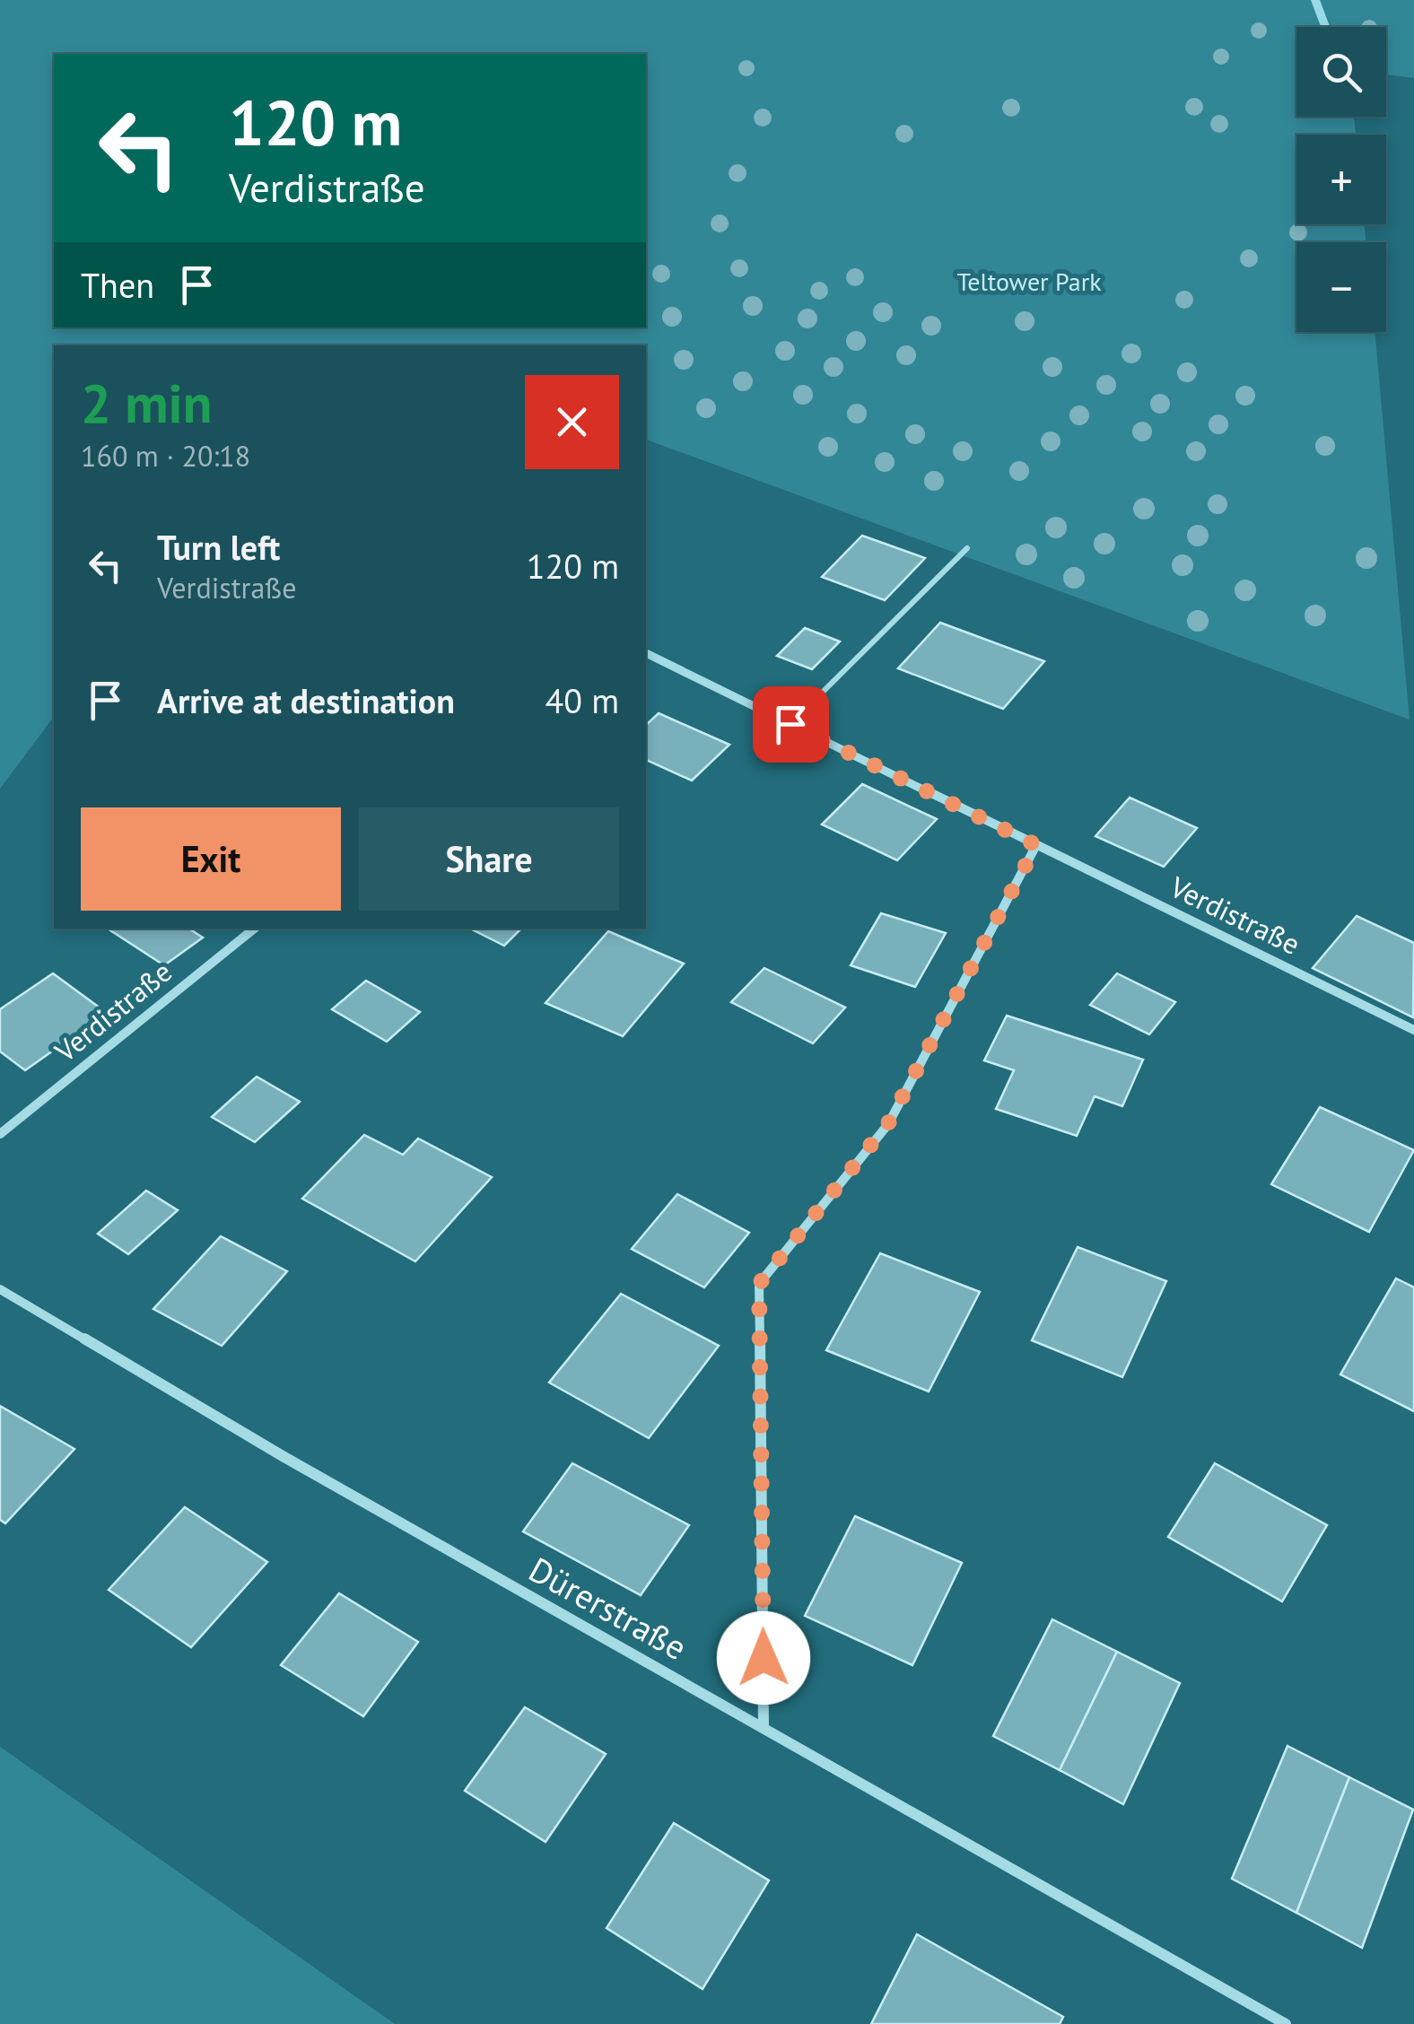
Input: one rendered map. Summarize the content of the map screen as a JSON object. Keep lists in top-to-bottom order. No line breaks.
{"streets":{"street":["Verdistraße","Dürerstraße"]},"parks":["Teltower Park"],"page":{"map_buttons":["+","−"],"turn":["120 m","Verdistraße"],"then":"Then","heading":["2 min","160 m · 20:18"],"list":[{"name":"Turn left","note":"Verdistraße","value":"120 m"},{"name":"Arrive at destination","value":"40 m"}],"buttons":["Exit","Share"]}}
